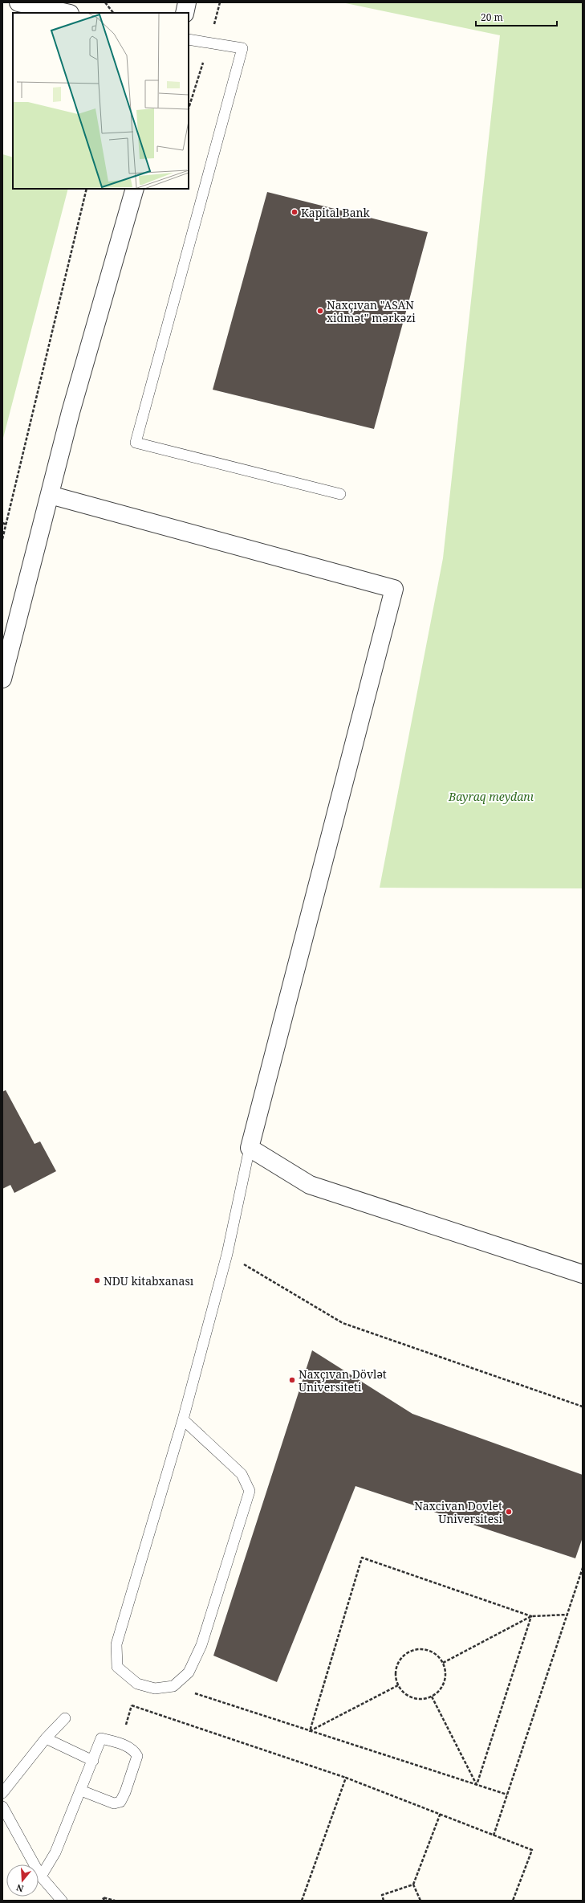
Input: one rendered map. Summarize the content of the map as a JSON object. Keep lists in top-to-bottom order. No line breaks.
{"parks":["Bayraq meydanı"],"places":["Kapital Bank","Naxçıvan \"ASAN xidmət\" mərkəzi","NDU kitabxanası","Naxçıvan Dövlət Universiteti","Naxcivan Dovlet Universitesi"],"scale_bar":"20 m","north":"bottom"}
